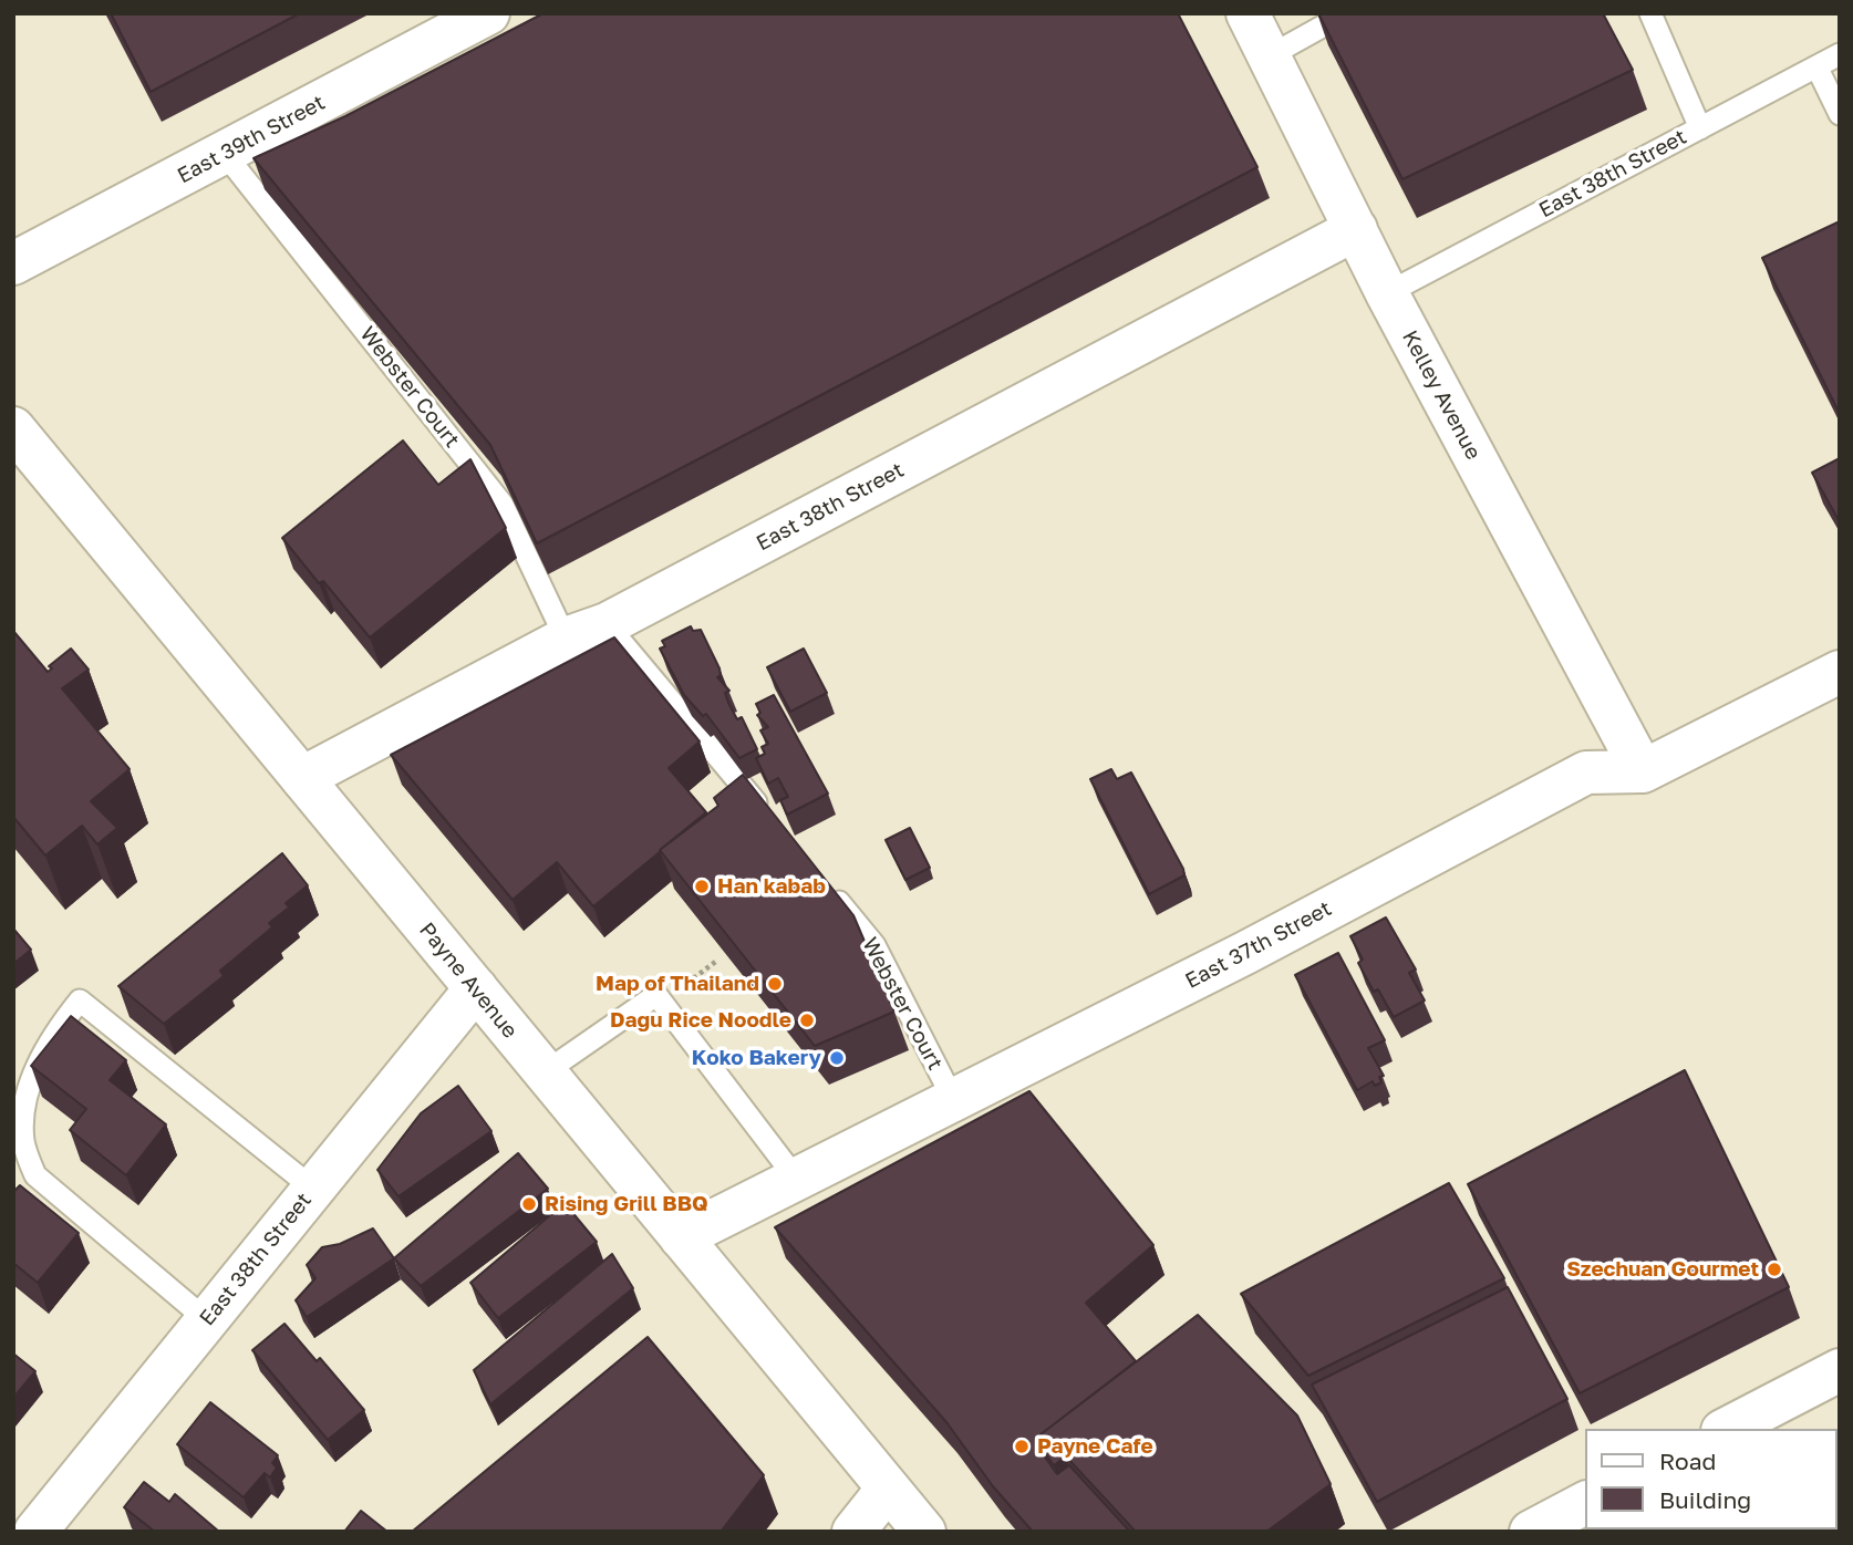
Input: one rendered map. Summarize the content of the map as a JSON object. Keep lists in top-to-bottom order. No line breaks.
{"streets":{"street":["East 39th Street","East 38th Street","Kelley Avenue","East 37th Street","Payne Avenue"],"lane":["Webster Court"]},"crossings":[["East 39th Street","Webster Court"],["East 38th Street","Webster Court"],["East 38th Street","Kelley Avenue"],["East 38th Street","Payne Avenue"],["Webster Court","East 37th Street"],["Kelley Avenue","East 37th Street"],["East 37th Street","Payne Avenue"]],"places":["Han kabab","Map of Thailand","Dagu Rice Noodle","Koko Bakery","Rising Grill BBQ","Szechuan Gourmet","Payne Cafe"],"legend":["Road","Building"]}
